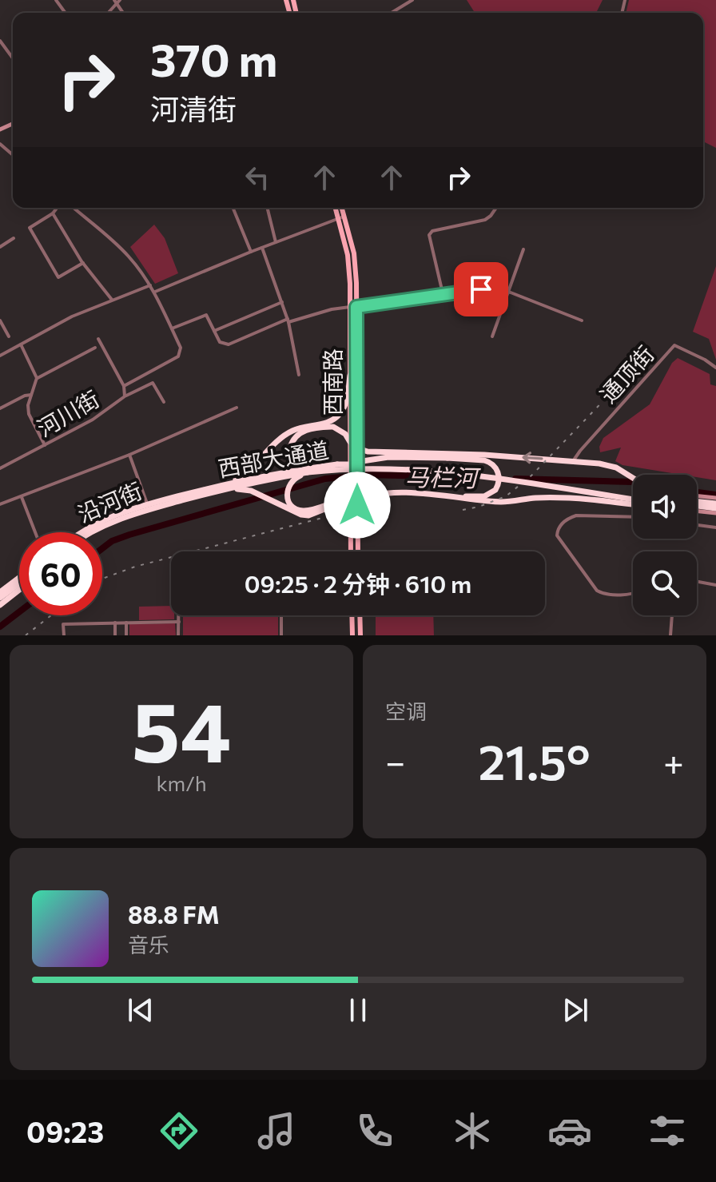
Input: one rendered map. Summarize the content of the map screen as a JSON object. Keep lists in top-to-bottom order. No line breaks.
{"streets":{"highway":["西部大通道","沿河街"],"main road":["西南路"],"street":["通顶街","河川街"]},"crossings":[["西部大通道","沿河街"]],"water":["马栏河"],"page":{"turn":["370 m","河清街"],"limit":"60","trip":"09:25 · 2 分钟 · 610 m","tile":[["54","km/h"],"空调"],"heat":["−","21.5°","+"],"song":["88.8 FM","音乐"],"tabs":"09:23"}}
